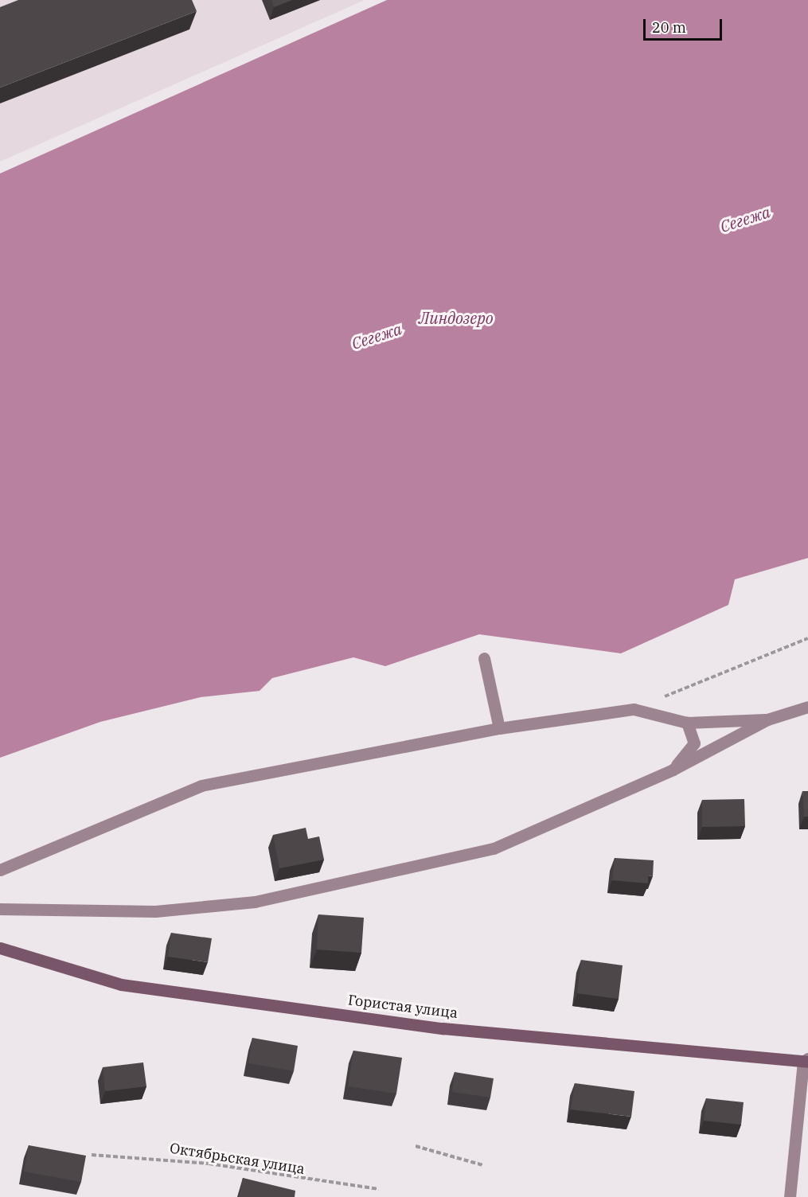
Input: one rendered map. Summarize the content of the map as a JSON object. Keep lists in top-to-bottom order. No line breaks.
{"streets":{"street":["Гористая улица"],"path":["Октябрьская улица"]},"water":["Сегежа","Линдозеро"],"scale_bar":"20 m"}
